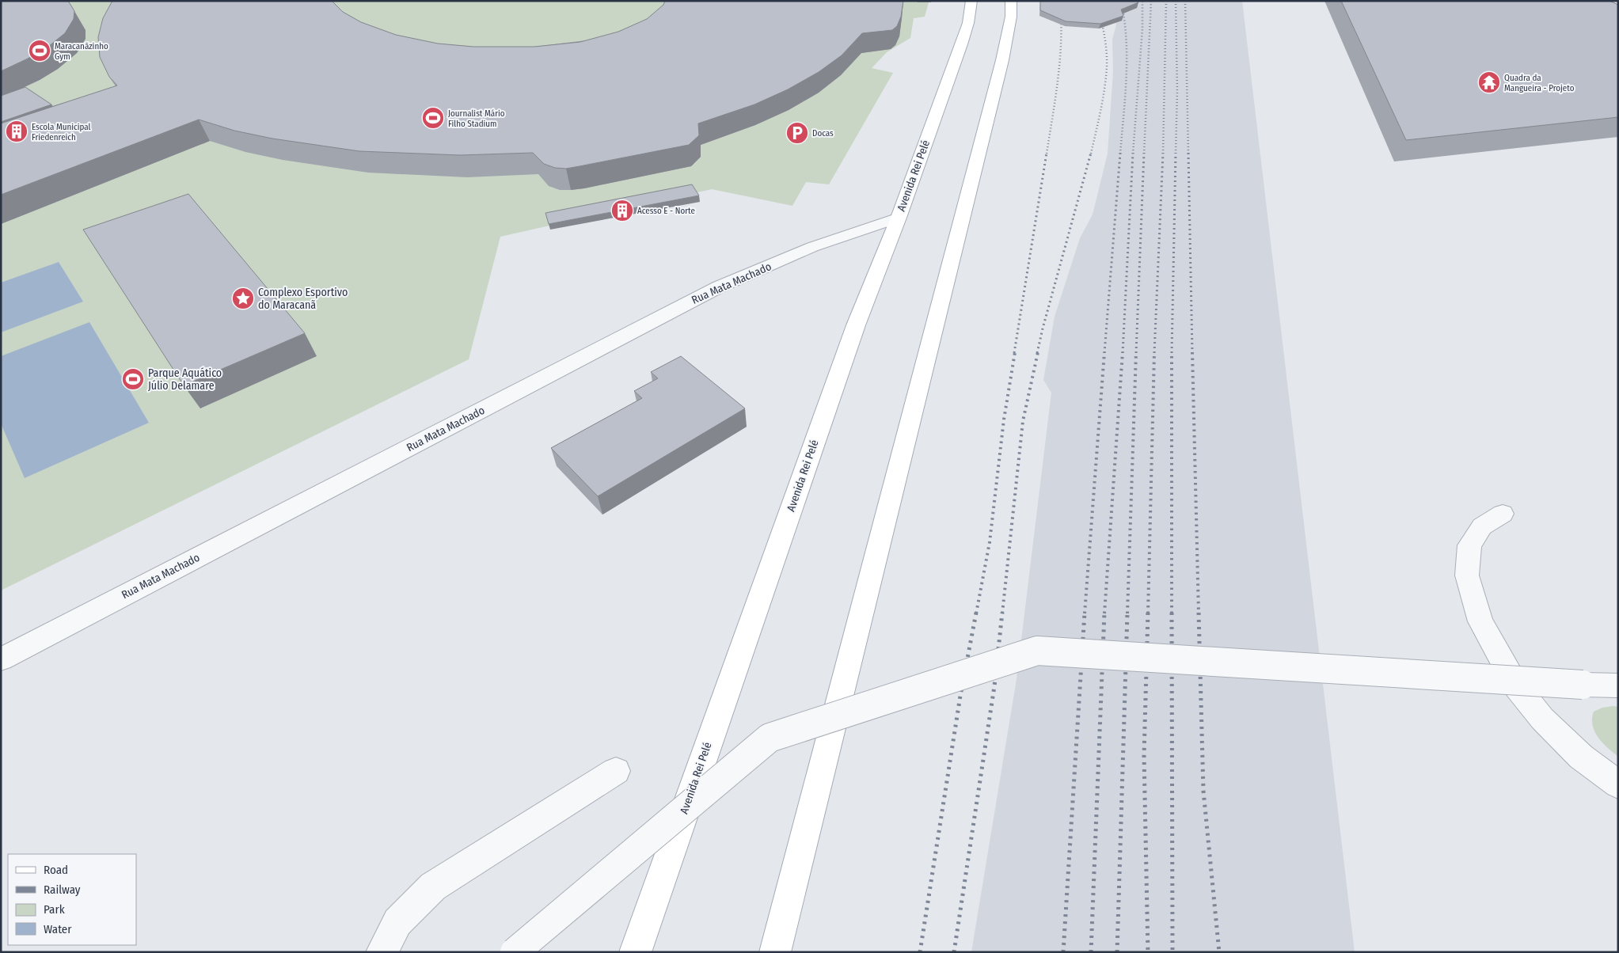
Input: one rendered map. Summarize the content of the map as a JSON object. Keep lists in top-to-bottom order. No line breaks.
{"streets":{"main road":["Avenida Rei Pelé"],"street":["Rua Mata Machado"]},"crossings":[["Avenida Rei Pelé","Rua Mata Machado"]],"places":{"sports":["Maracanãzinho Gym","Journalist Mário Filho Stadium","Parque Aquático Júlio Delamare"],"temple":["Quadra da Mangueira - Projeto"],"building":["Escola Municipal Friedenreich","Acesso E - Norte"],"parking":["Docas"],"place":["Complexo Esportivo do Maracanã"]},"legend":["Road","Railway","Park","Water"]}
